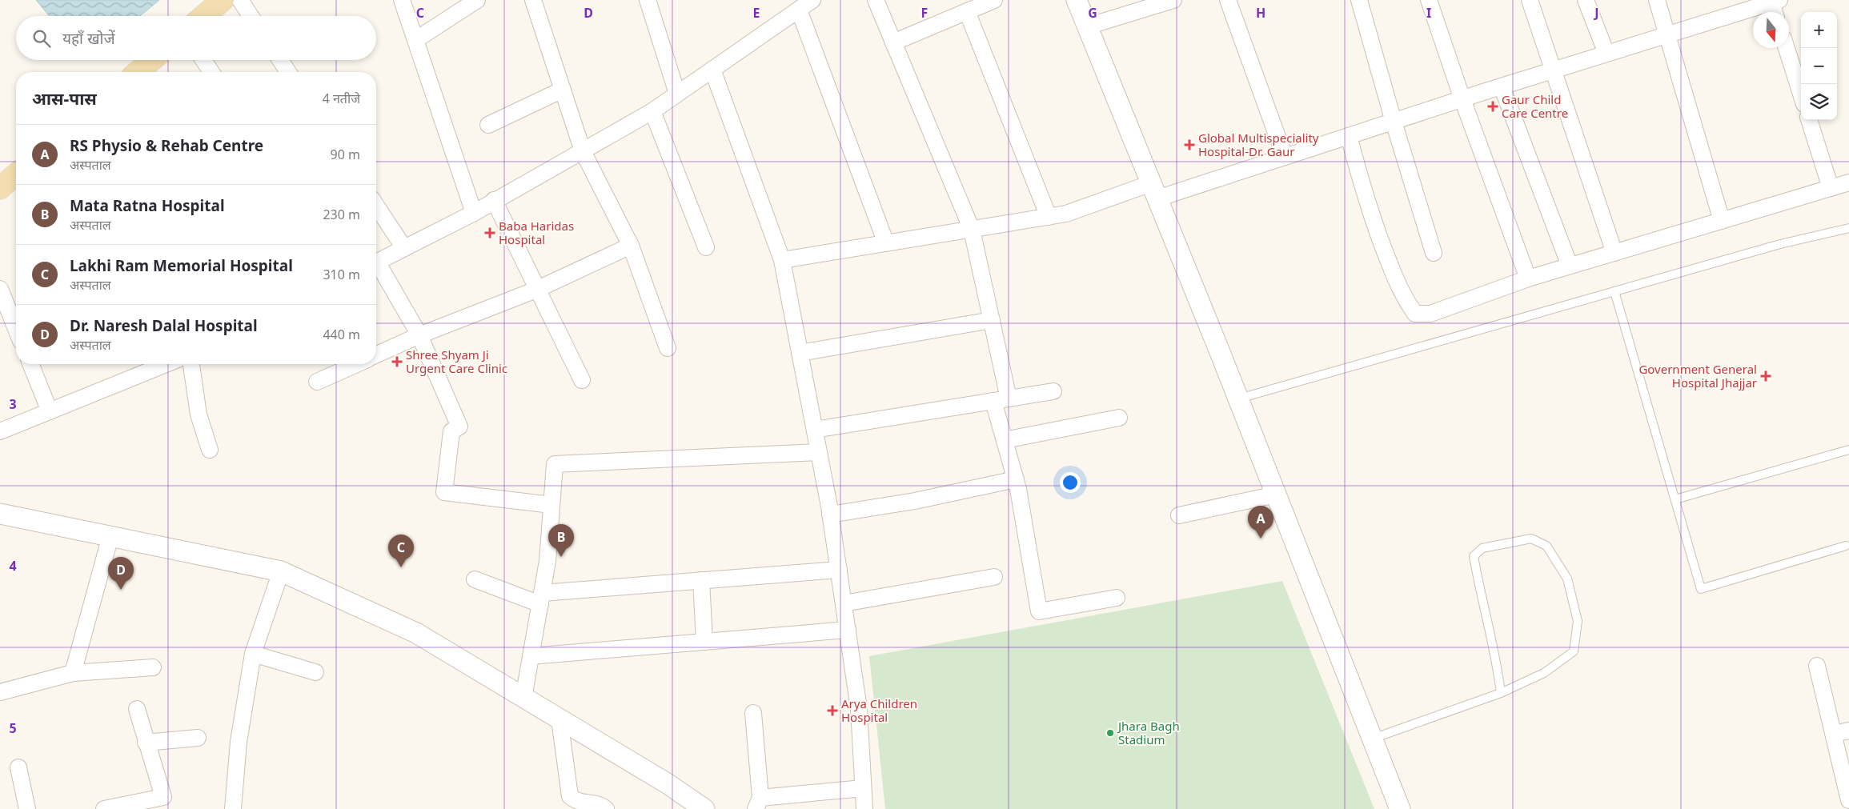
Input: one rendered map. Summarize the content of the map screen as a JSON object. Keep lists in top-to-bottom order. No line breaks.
{"places":{"health":["Gaur Child Care Centre","Global Multispeciality Hospital-Dr. Gaur","Baba Haridas Hospital","Shree Shyam Ji Urgent Care Clinic","Government General Hospital Jhajjar","Arya Children Hospital"],"other":["Jhara Bagh Stadium"]},"north":"bottom","page":{"map_buttons":["+","−"],"search":"यहाँ खोजें","heading":["आस-पास","4 नतीजे"],"list":[{"mark":"A","name":"RS Physio & Rehab Centre","note":"अस्पताल","value":"90 m"},{"mark":"B","name":"Mata Ratna Hospital","note":"अस्पताल","value":"230 m"},{"mark":"C","name":"Lakhi Ram Memorial Hospital","note":"अस्पताल","value":"310 m"},{"mark":"D","name":"Dr. Naresh Dalal Hospital","note":"अस्पताल","value":"440 m"}],"pins":["A","B","C","D"]},"grid":{"columns":["C","D","E","F","G","H","I","J"],"rows":["3","4","5"]}}
